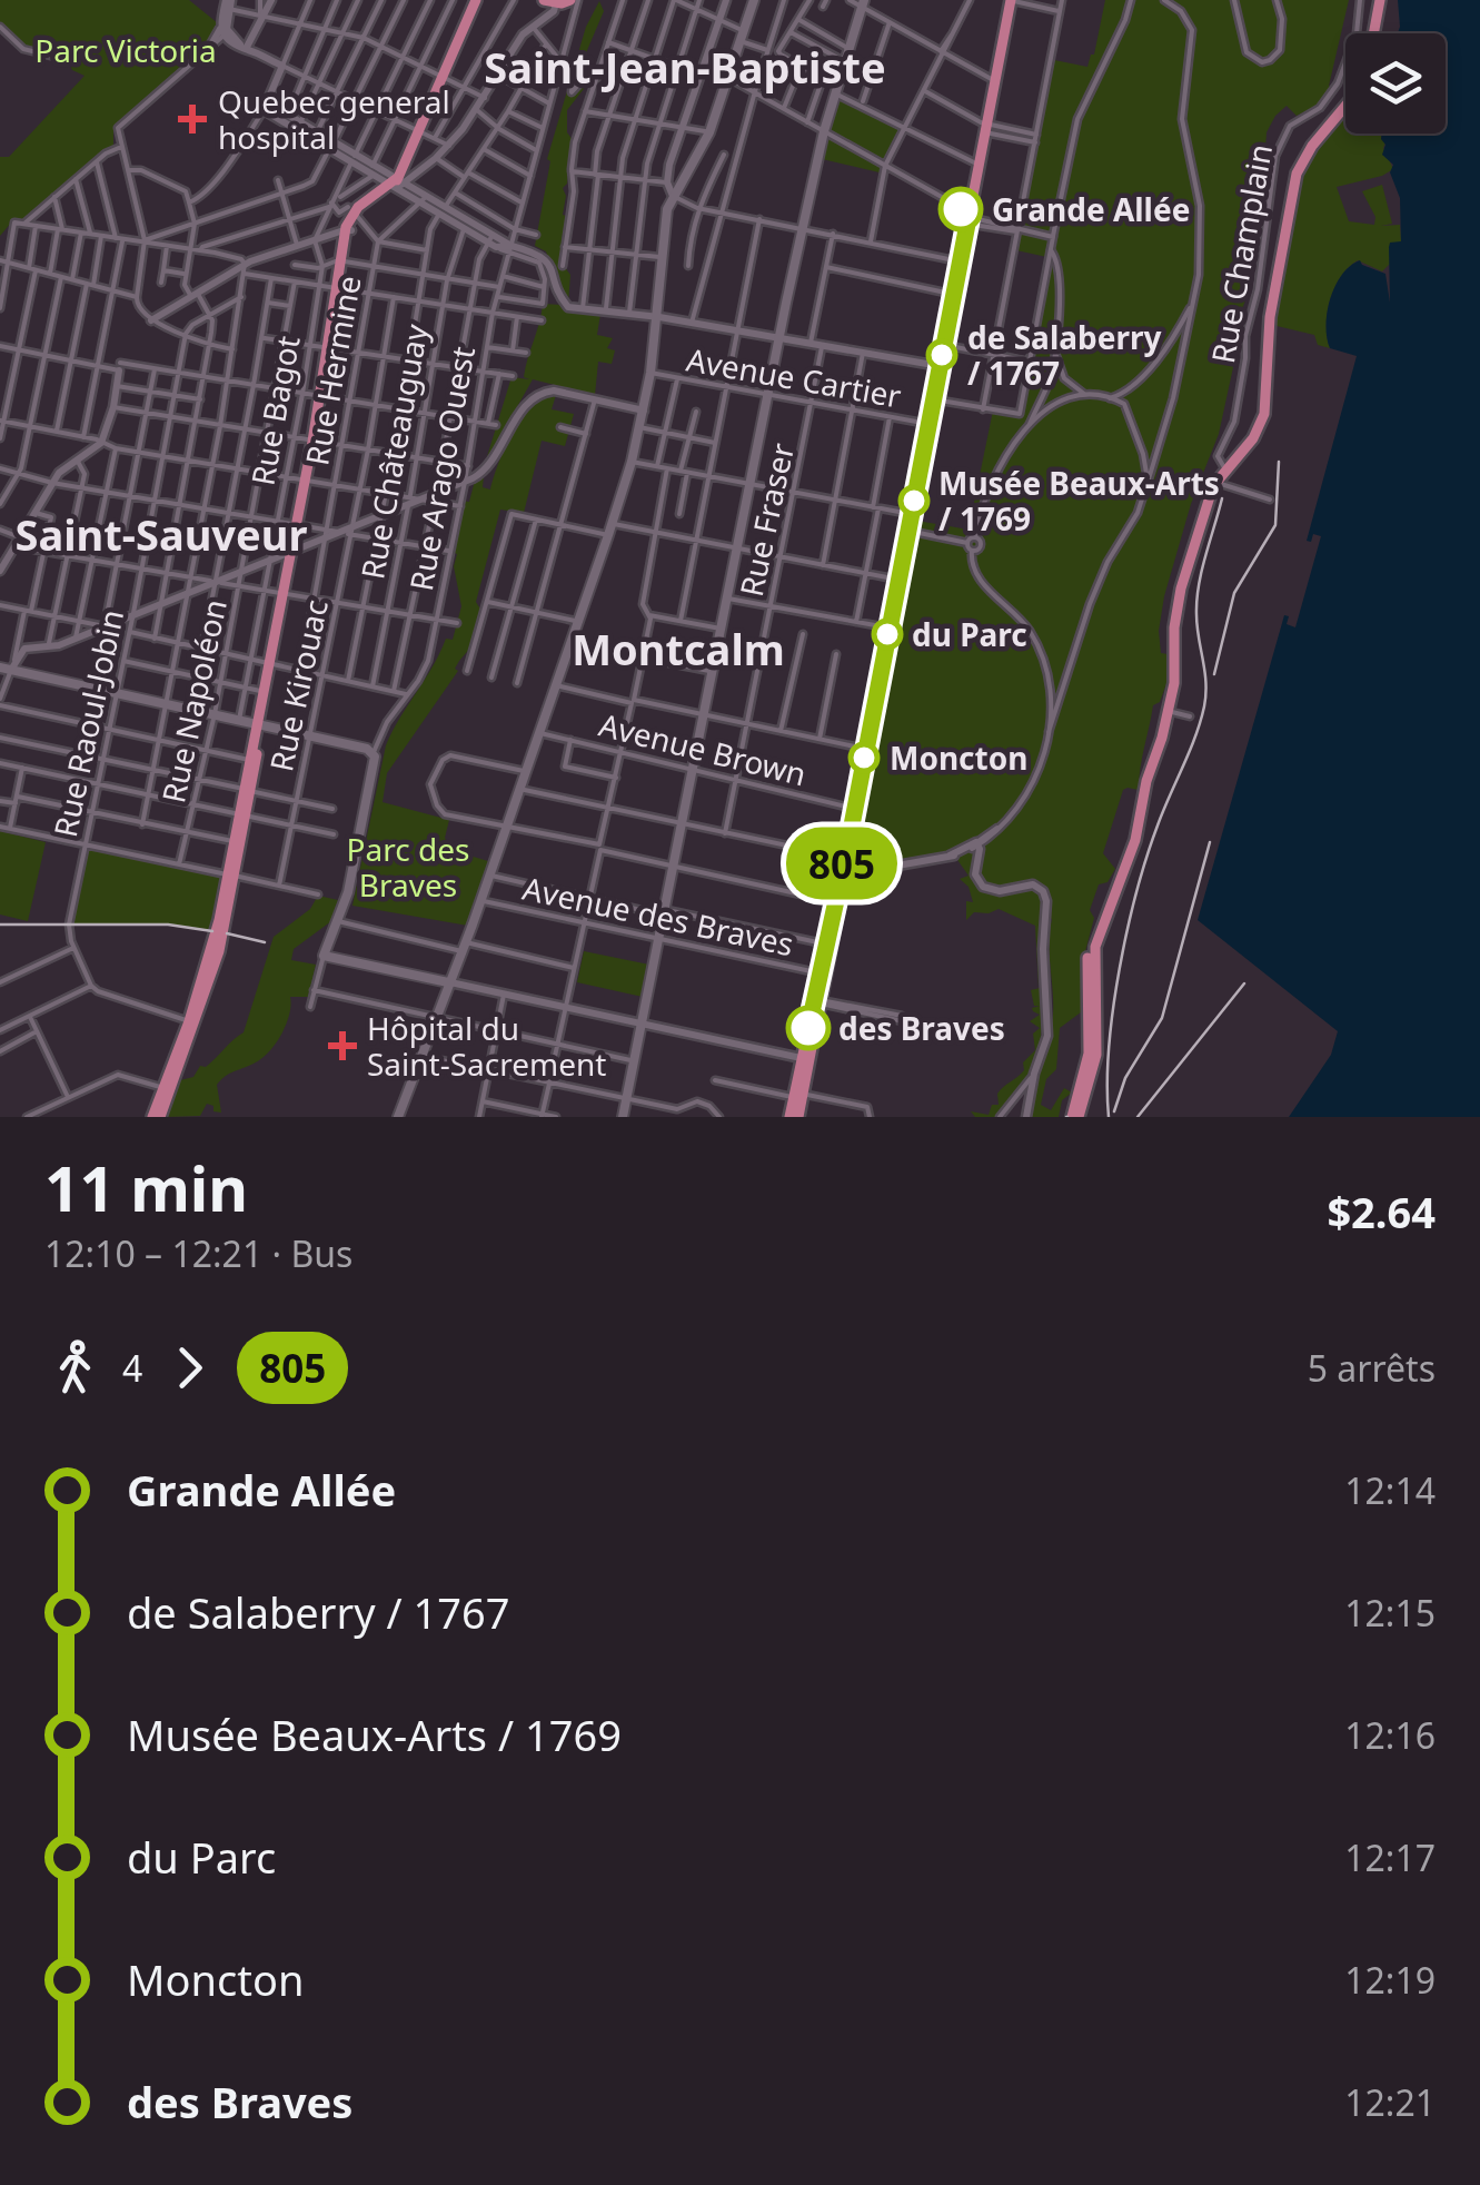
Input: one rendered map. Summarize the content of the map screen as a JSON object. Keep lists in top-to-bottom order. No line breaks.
{"streets":{"street":["Rue Champlain","Rue Hermine","Avenue Cartier","Rue Bagot","Rue Châteauguay","Rue Arago Ouest","Rue Fraser","Rue Kirouac","Rue Napoléon","Rue Raoul-Jobin","Avenue Brown","Avenue des Braves"]},"crossings":[["Avenue Cartier","Rue Fraser"],["Rue Fraser","Avenue Brown"]],"districts":["Saint-Jean-Baptiste","Saint-Sauveur","Montcalm"],"parks":["Parc Victoria","Parc des Braves"],"places":{"health":["Quebec general hospital","Hôpital du Saint-Sacrement"],"other":["Grande Allée","de Salaberry / 1767","Musée Beaux-Arts / 1769","du Parc","Moncton","des Braves"]},"lines":["bus line 805"],"page":{"on_map":"805","heading":["11 min","12:10 – 12:21 · Bus","$2.64"],"legs":["4","805","5 arrêts"],"list":[{"name":"Grande Allée","value":"12:14"},{"name":"de Salaberry / 1767","value":"12:15"},{"name":"Musée Beaux-Arts / 1769","value":"12:16"},{"name":"du Parc","value":"12:17"},{"name":"Moncton","value":"12:19"},{"name":"des Braves","value":"12:21"}]}}
